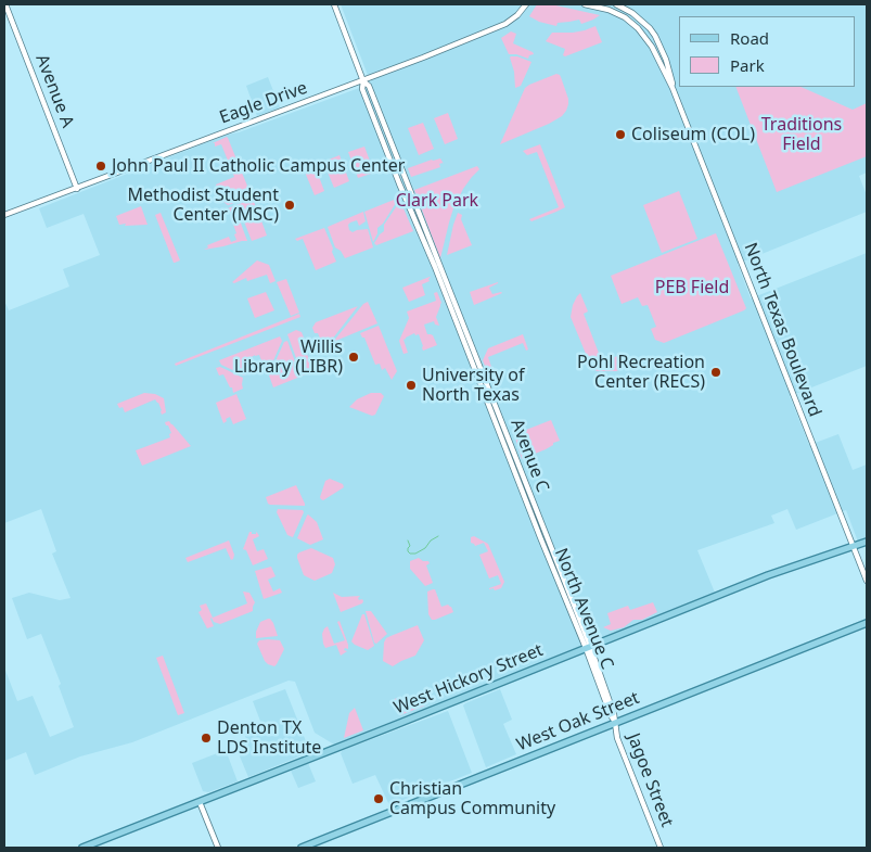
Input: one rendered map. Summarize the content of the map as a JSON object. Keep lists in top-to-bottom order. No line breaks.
{"streets":{"main road":["West Hickory Street","West Oak Street"],"street":["Avenue A","Eagle Drive","North Texas Boulevard","Avenue C","North Avenue C","Jagoe Street"]},"crossings":[["Avenue A","Eagle Drive"],["Eagle Drive","Avenue C"],["North Texas Boulevard","West Hickory Street"],["Avenue C","North Avenue C"],["Avenue C","West Hickory Street"],["North Avenue C","West Hickory Street"],["North Avenue C","West Oak Street"],["North Avenue C","Jagoe Street"],["West Oak Street","Jagoe Street"]],"parks":["Traditions Field","Clark Park","PEB Field"],"places":["Coliseum (COL)","John Paul II Catholic Campus Center","Methodist Student Center (MSC)","Willis Library (LIBR)","Pohl Recreation Center (RECS)","University of North Texas","Denton TX LDS Institute","Christian Campus Community"],"legend":["Road","Park"]}
